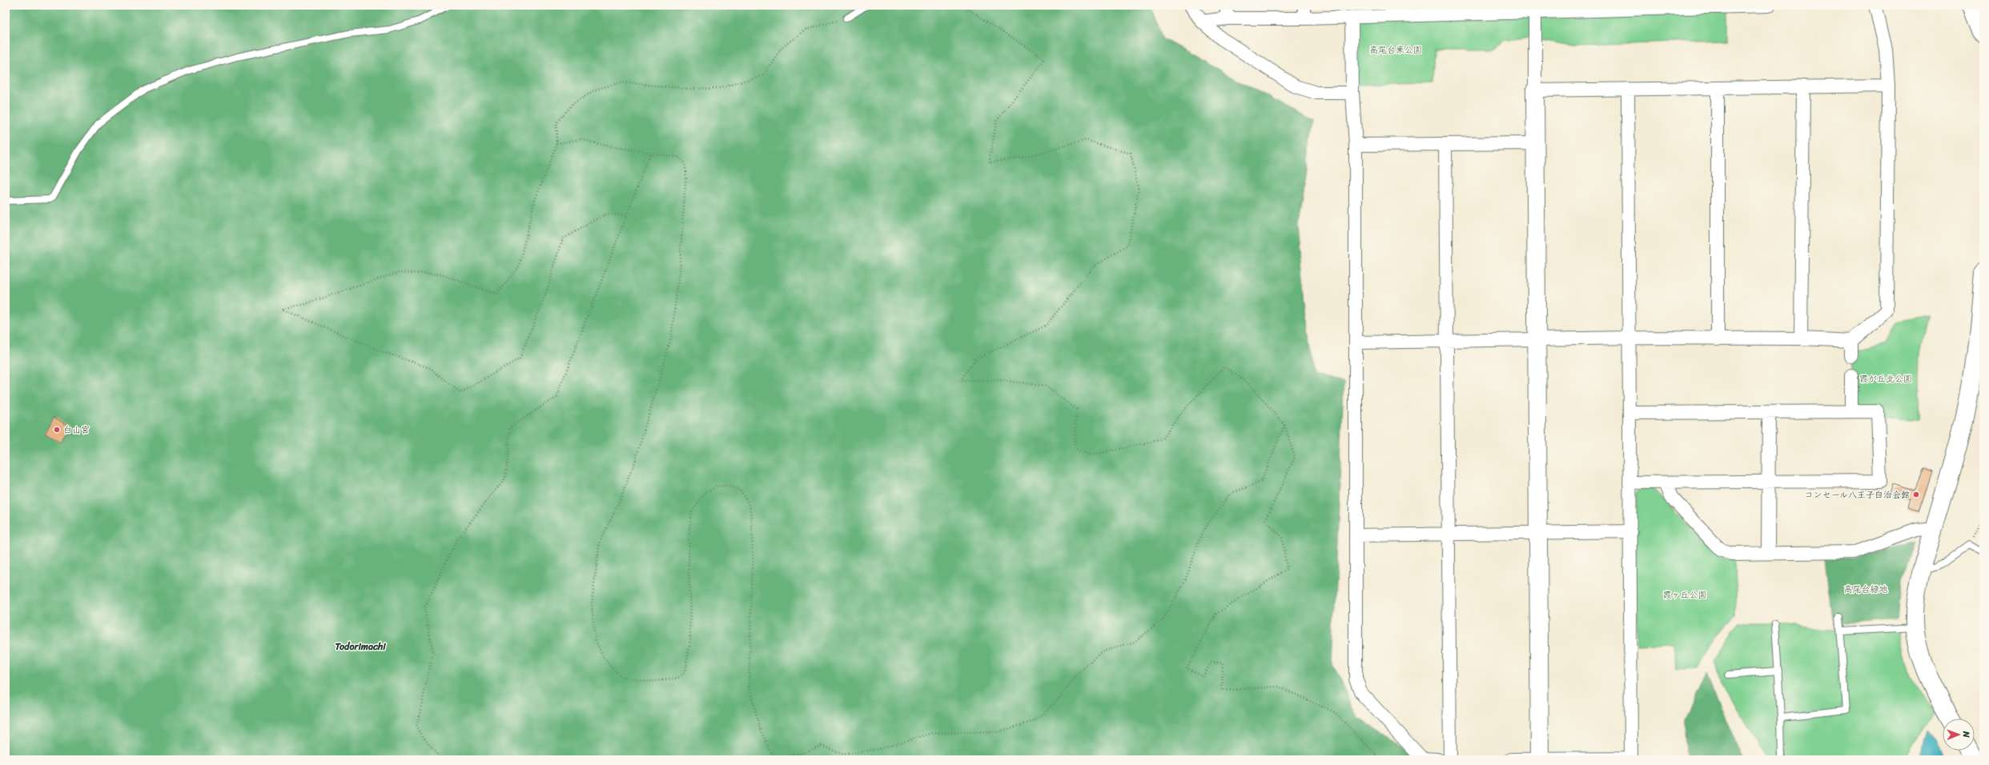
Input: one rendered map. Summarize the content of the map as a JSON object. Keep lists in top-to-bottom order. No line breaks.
{"districts":["Todorimachi"],"parks":["高尾台東公園","霞が丘北公園","高尾台緑地","霞ヶ丘公園"],"places":["白山宮","コンセール八王子自治会館"],"north":"right"}
